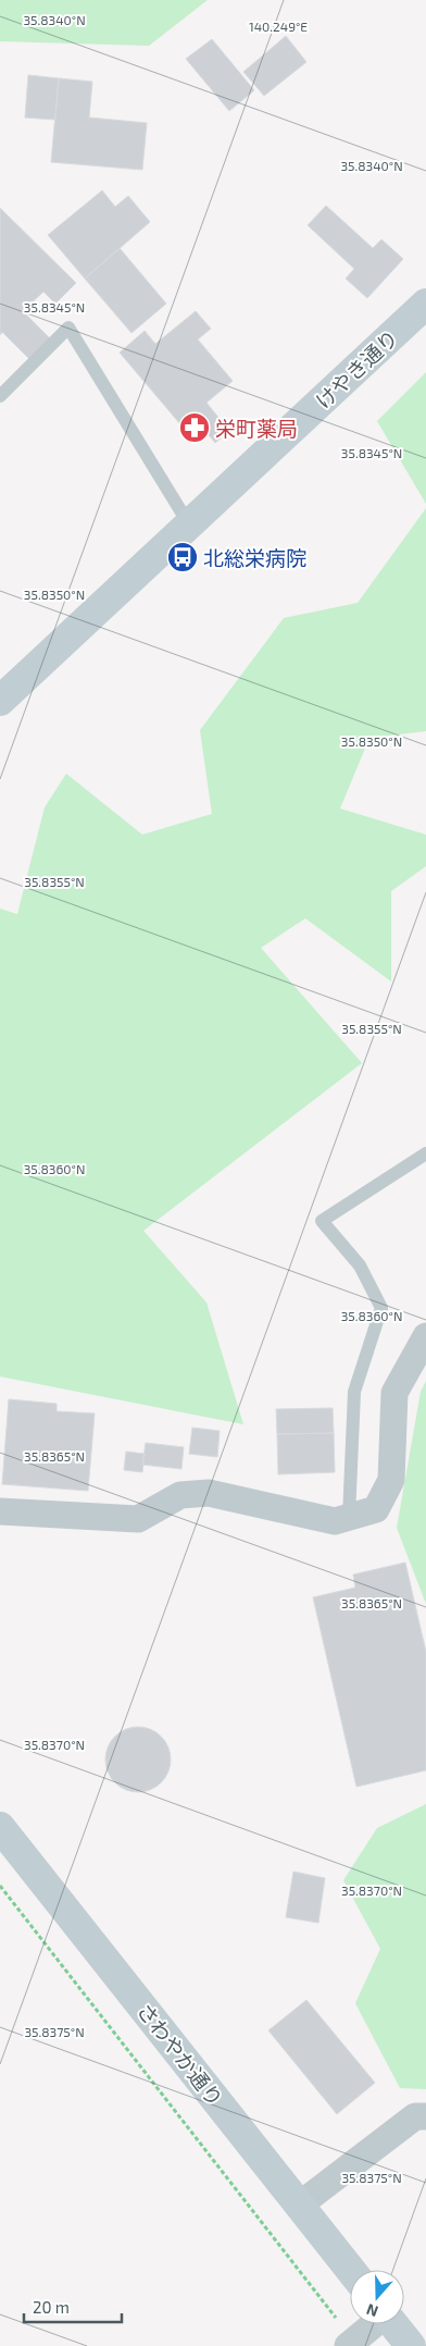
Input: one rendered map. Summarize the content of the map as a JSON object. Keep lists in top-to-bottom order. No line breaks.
{"streets":{"street":["けやき通り","さわやか通り"]},"places":{"pharmacy":["栄町薬局"],"bus stop":["北総栄病院"]},"scale_bar":"20 m","north":"bottom","coordinates":["35.8340°N","140.249°E","35.8345°N","35.8350°N","35.8355°N","35.8360°N","35.8365°N","35.8370°N","35.8375°N"]}
